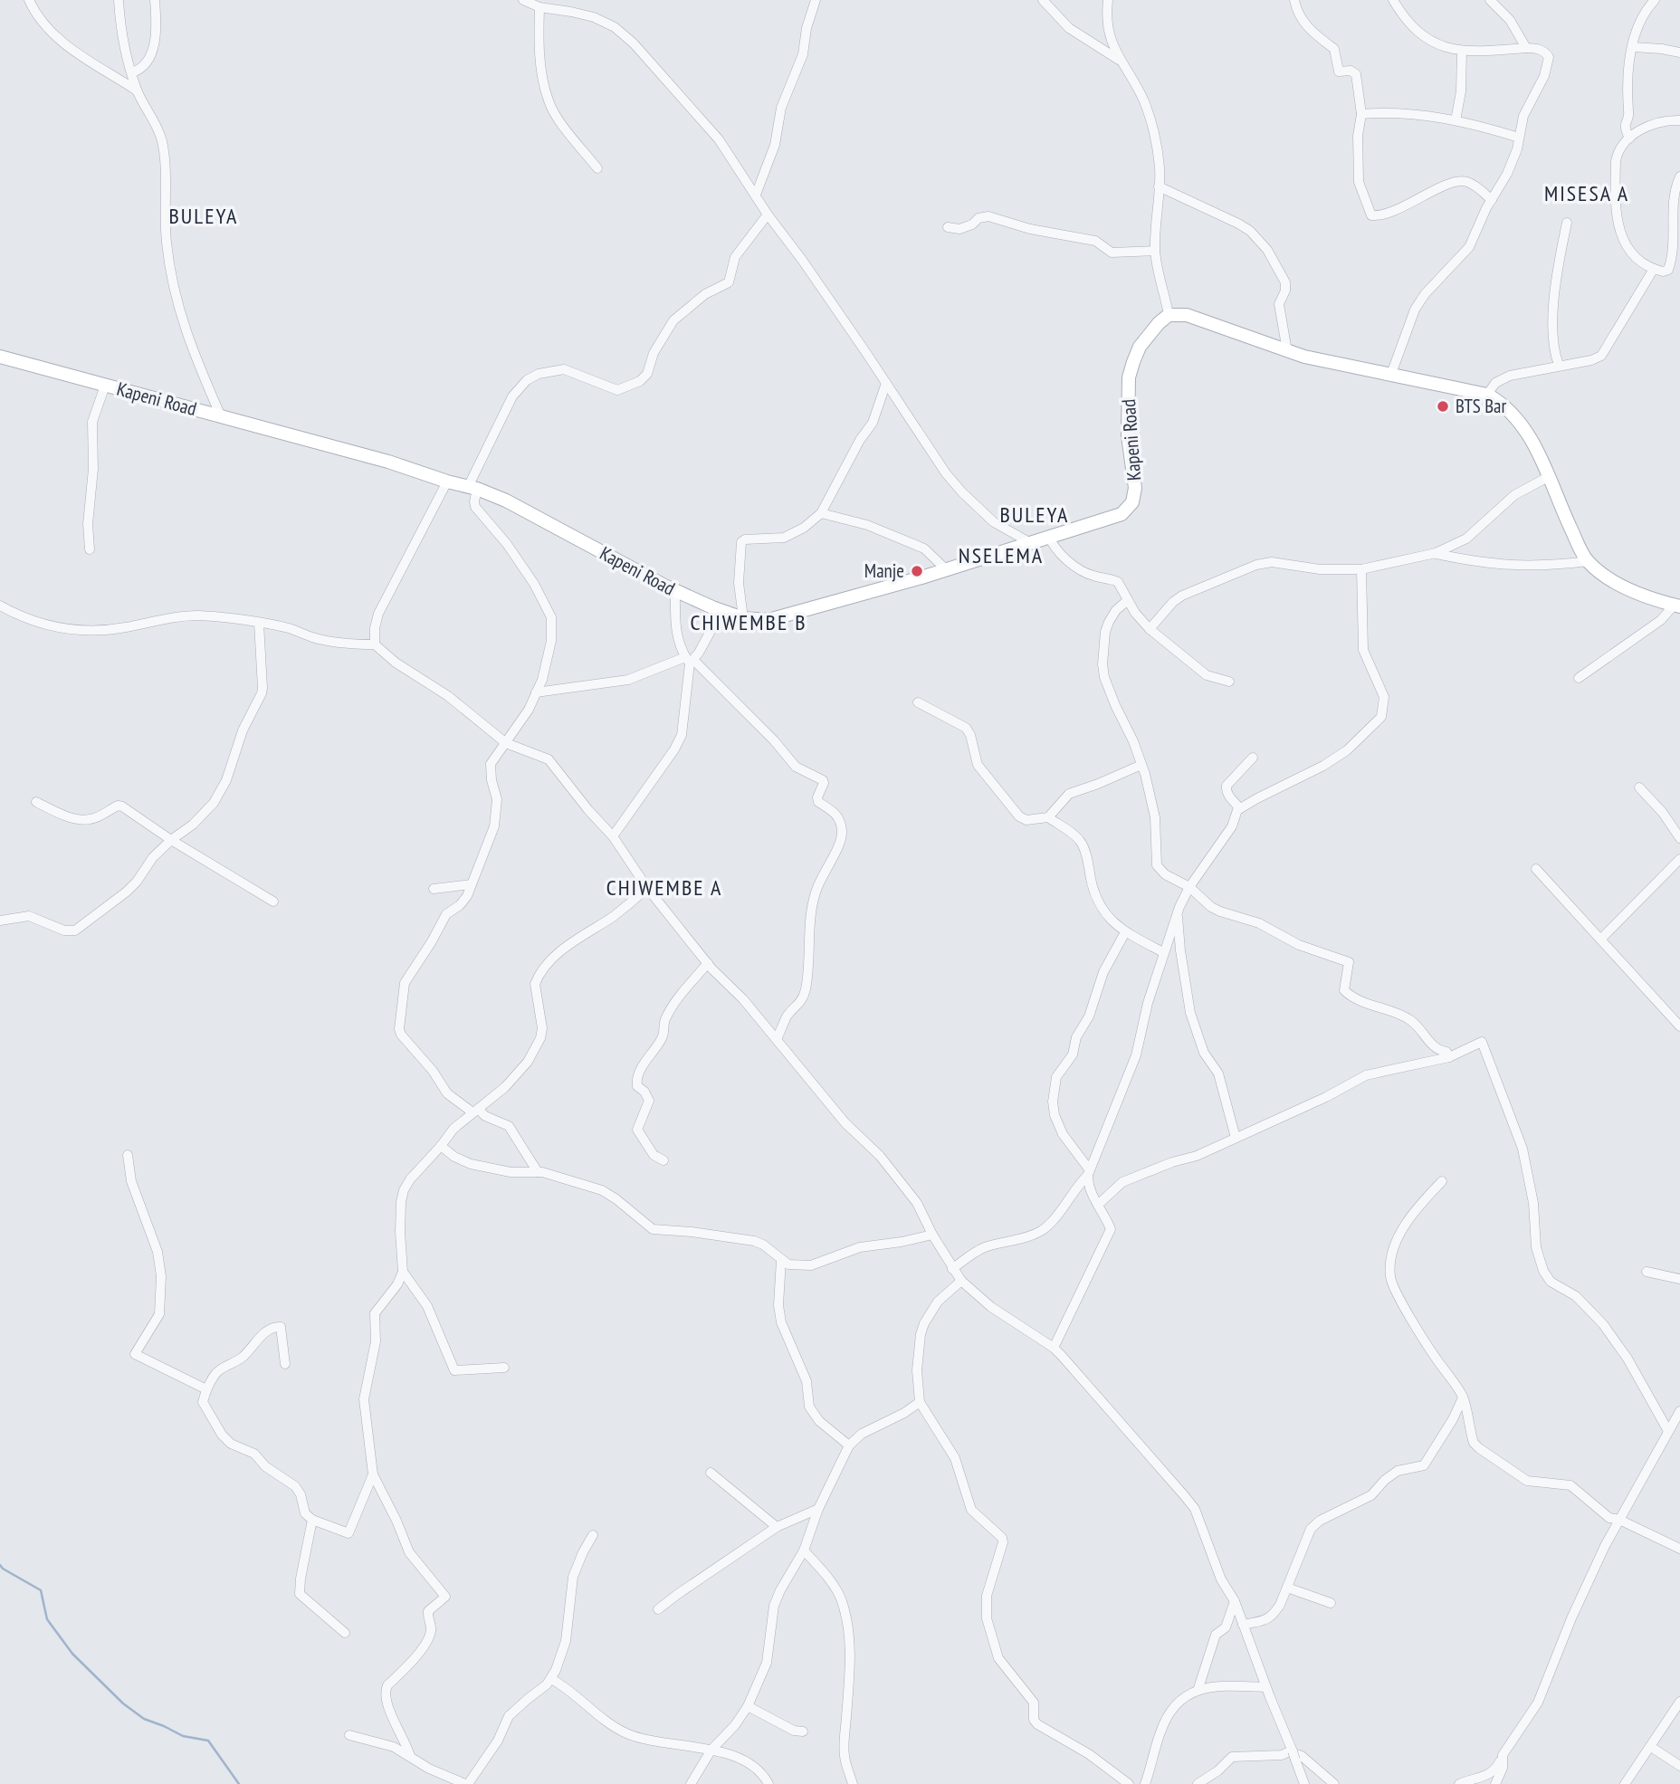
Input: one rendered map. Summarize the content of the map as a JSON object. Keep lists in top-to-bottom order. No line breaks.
{"streets":{"main road":["Kapeni Road"]},"districts":["MISESA A","BULEYA","BULEYA","NSELEMA","CHIWEMBE B","CHIWEMBE A"],"places":["BTS Bar","Manje"]}
